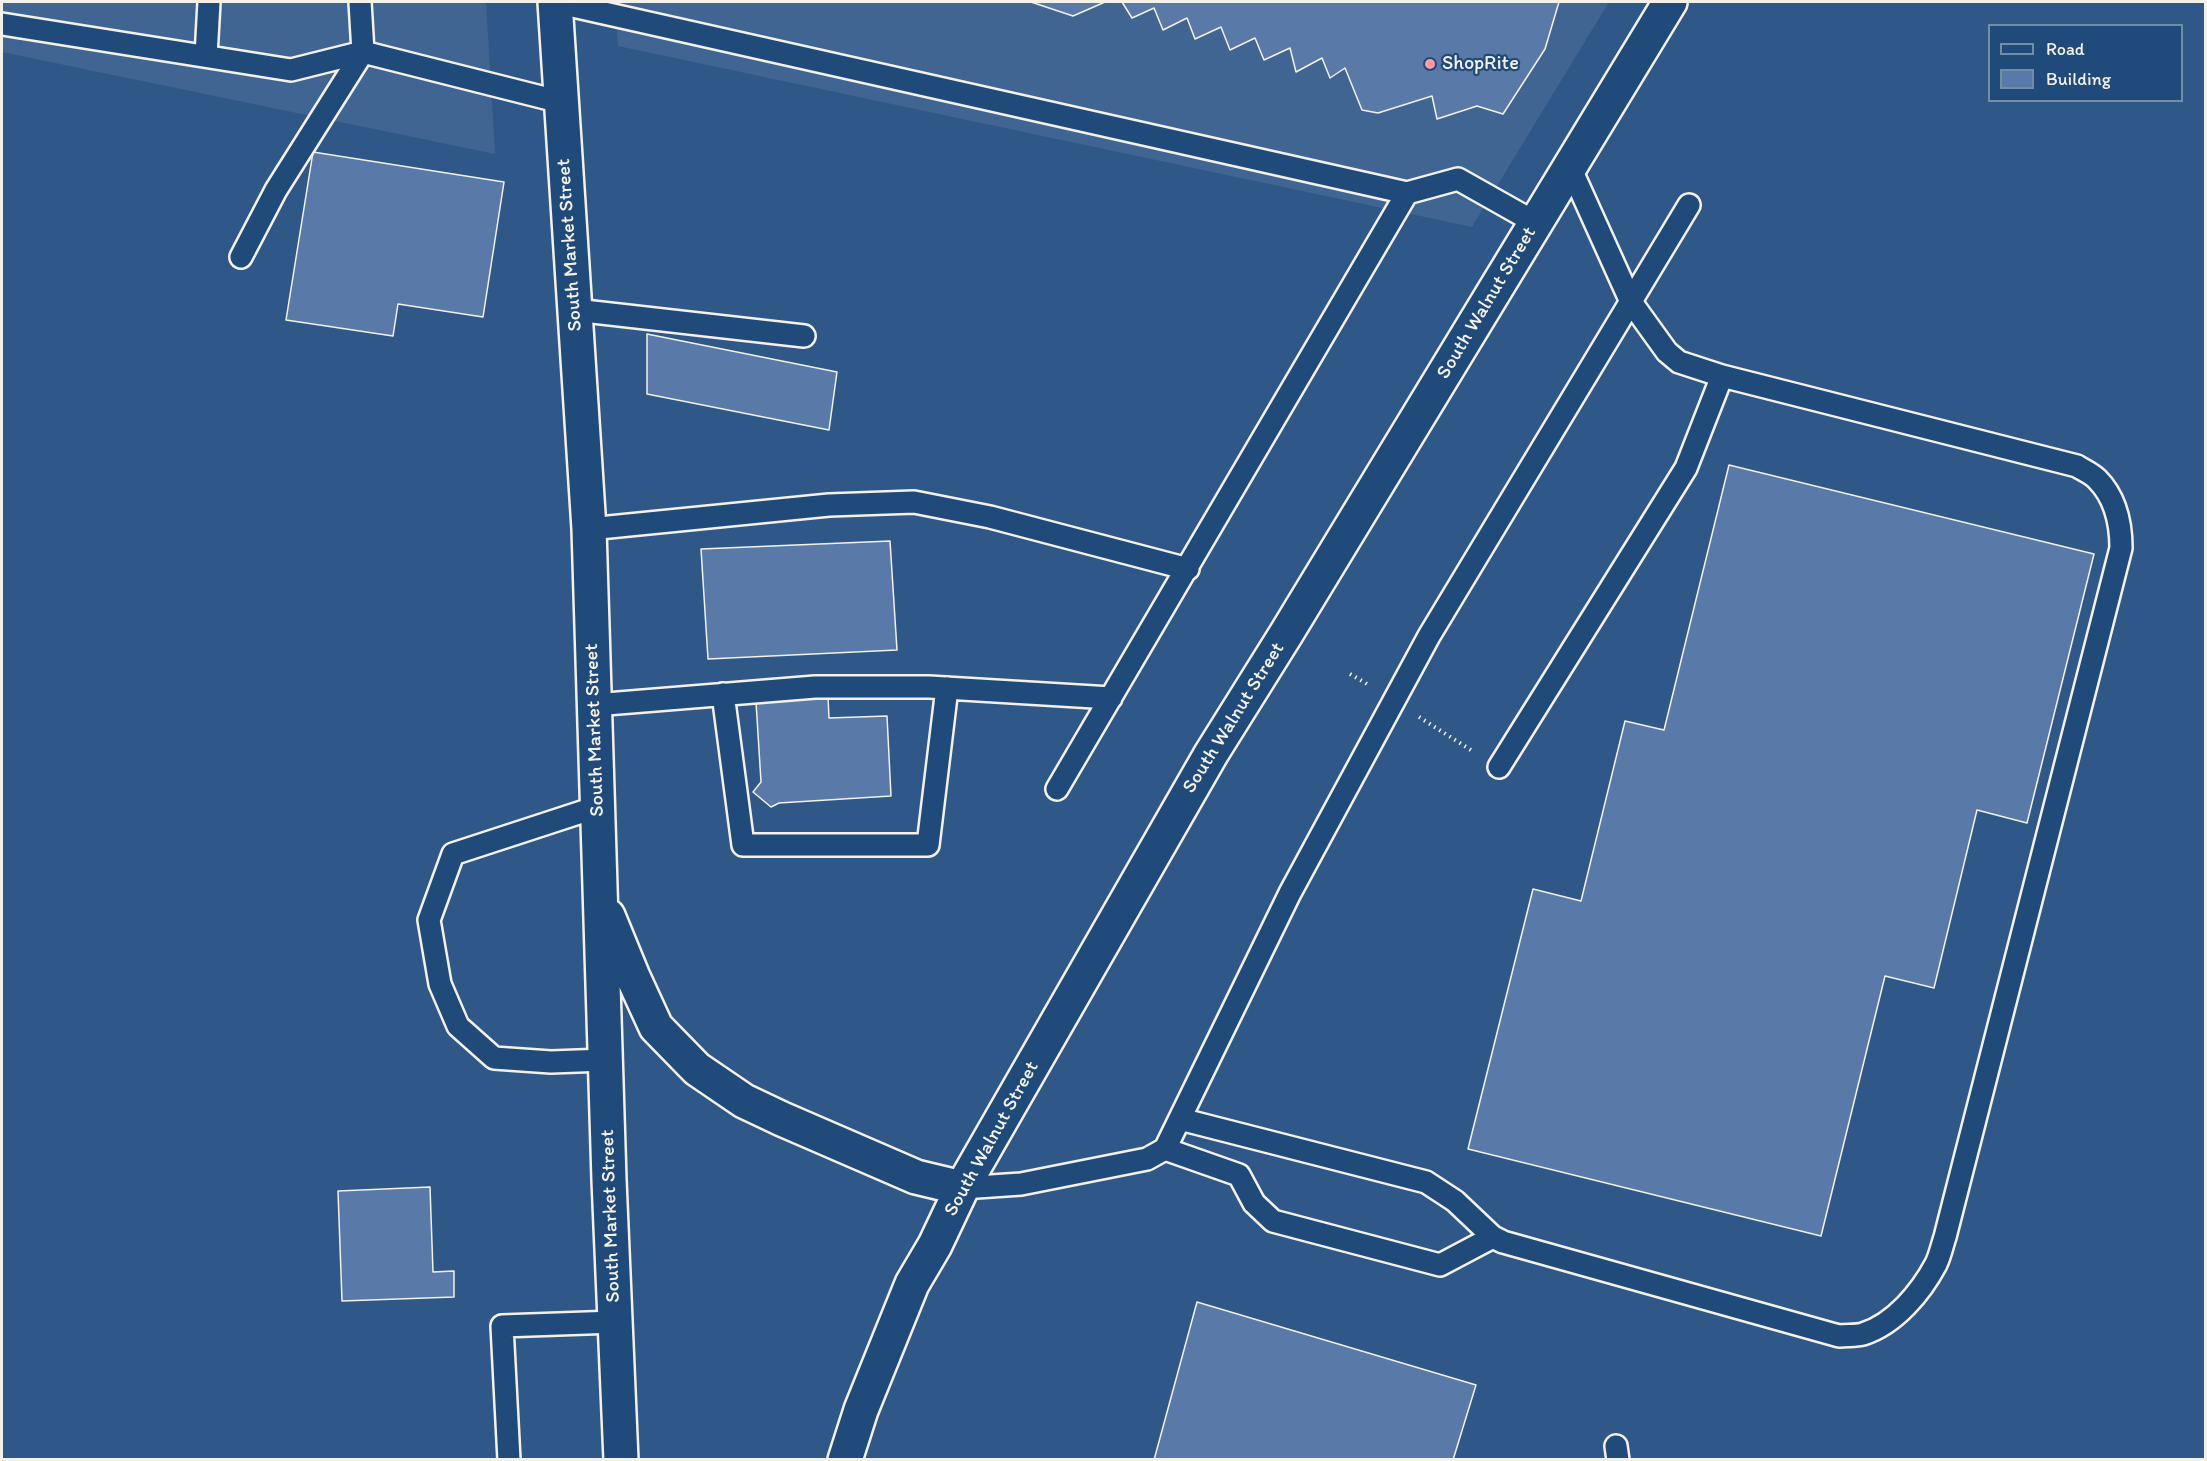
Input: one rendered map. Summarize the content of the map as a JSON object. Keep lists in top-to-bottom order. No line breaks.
{"streets":{"main road":["South Market Street","South Walnut Street"]},"places":["ShopRite"],"legend":["Road","Building"]}
